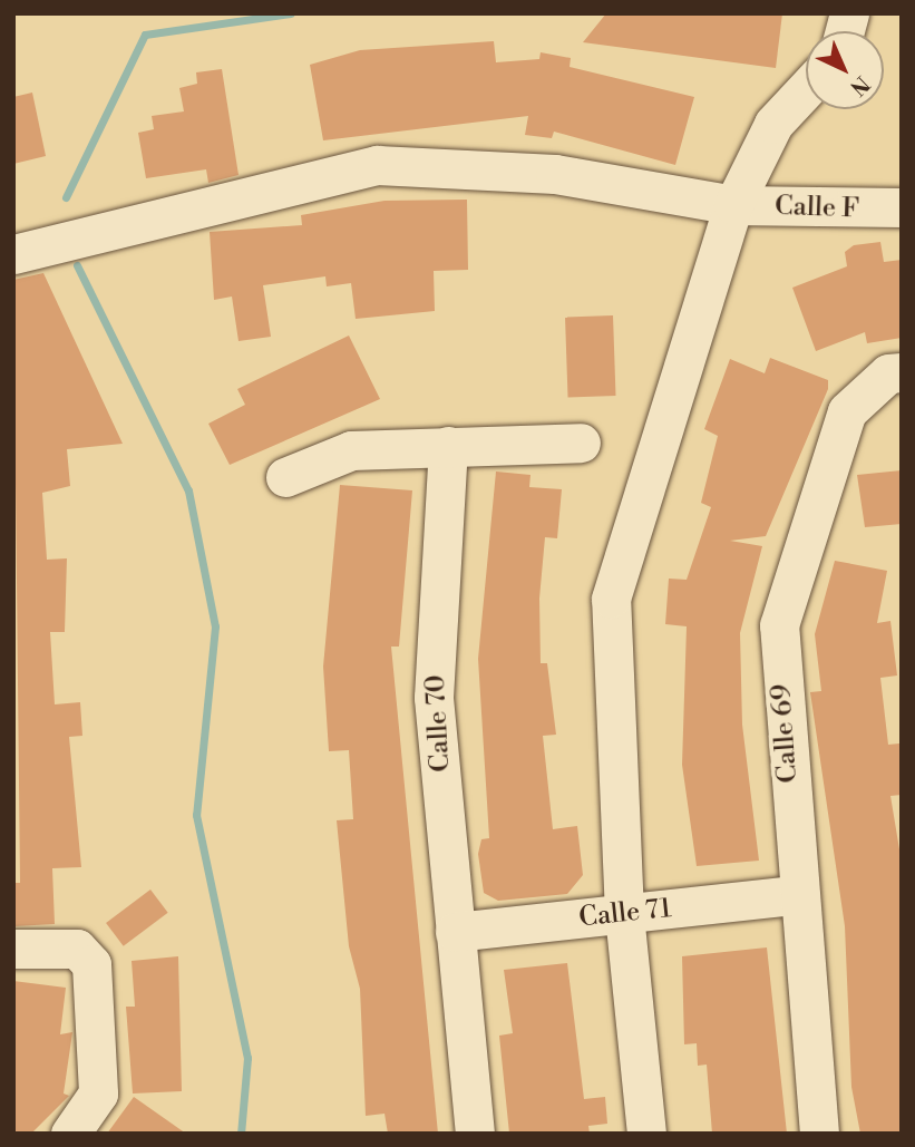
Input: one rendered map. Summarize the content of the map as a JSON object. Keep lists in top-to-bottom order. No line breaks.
{"streets":{"street":["Calle F","Calle 70","Calle 69","Calle 71"]},"crossings":[["Calle 70","Calle 71"],["Calle 69","Calle 71"]],"north":"bottom right"}
